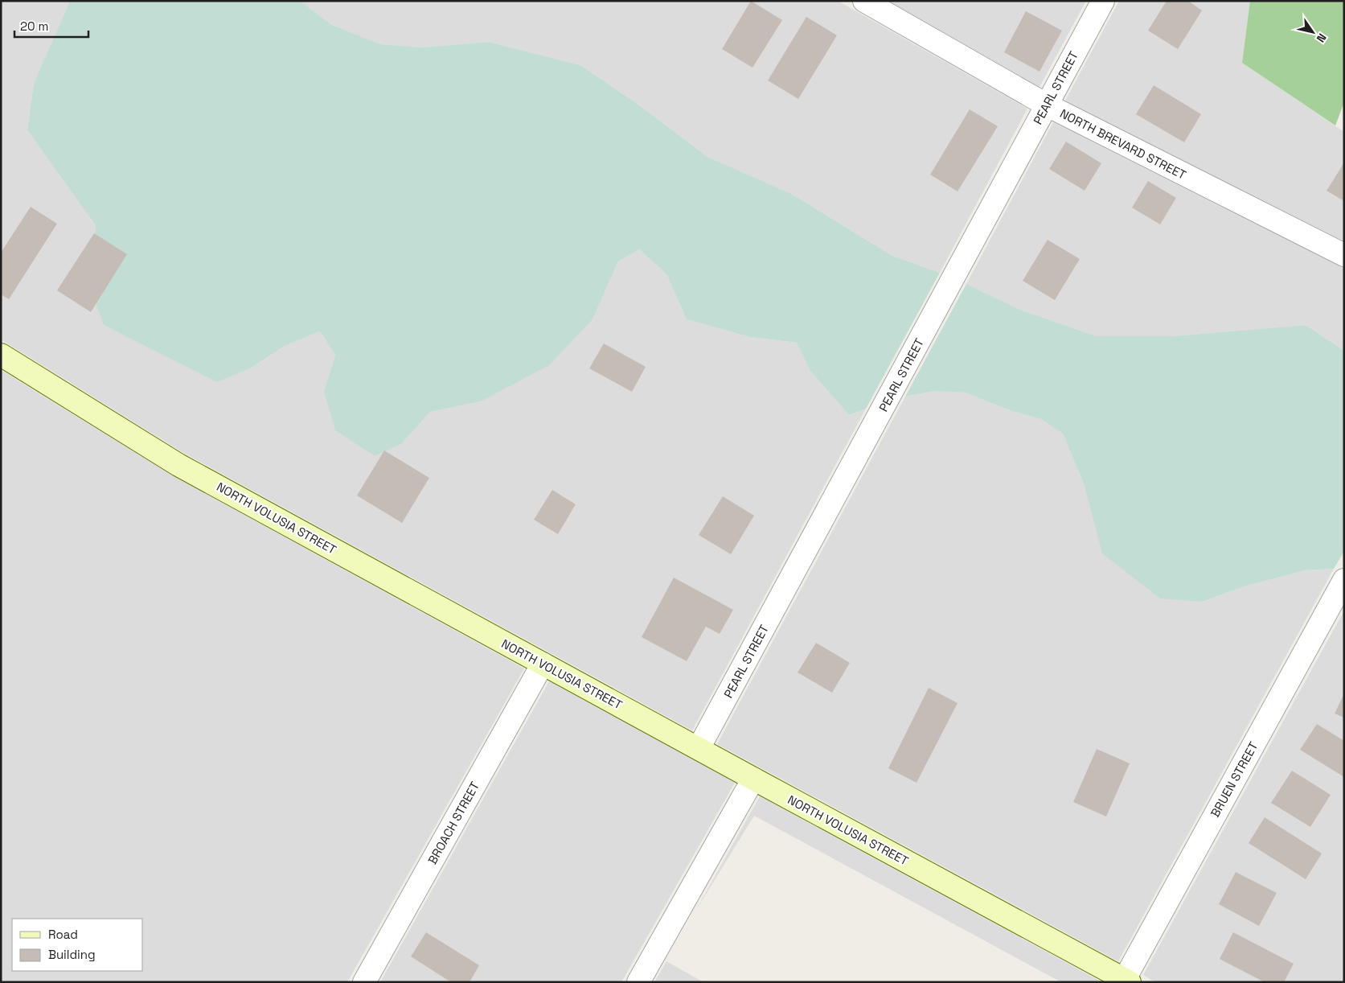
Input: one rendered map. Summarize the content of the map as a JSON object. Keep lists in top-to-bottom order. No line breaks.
{"streets":{"main road":["NORTH VOLUSIA STREET"],"street":["PEARL STREET","NORTH BREVARD STREET","BRUEN STREET","BROACH STREET"]},"crossings":[["PEARL STREET","NORTH BREVARD STREET"],["PEARL STREET","NORTH VOLUSIA STREET"],["NORTH VOLUSIA STREET","BRUEN STREET"],["NORTH VOLUSIA STREET","BROACH STREET"]],"legend":["Road","Building"],"scale_bar":"20 m","north":"bottom right"}
